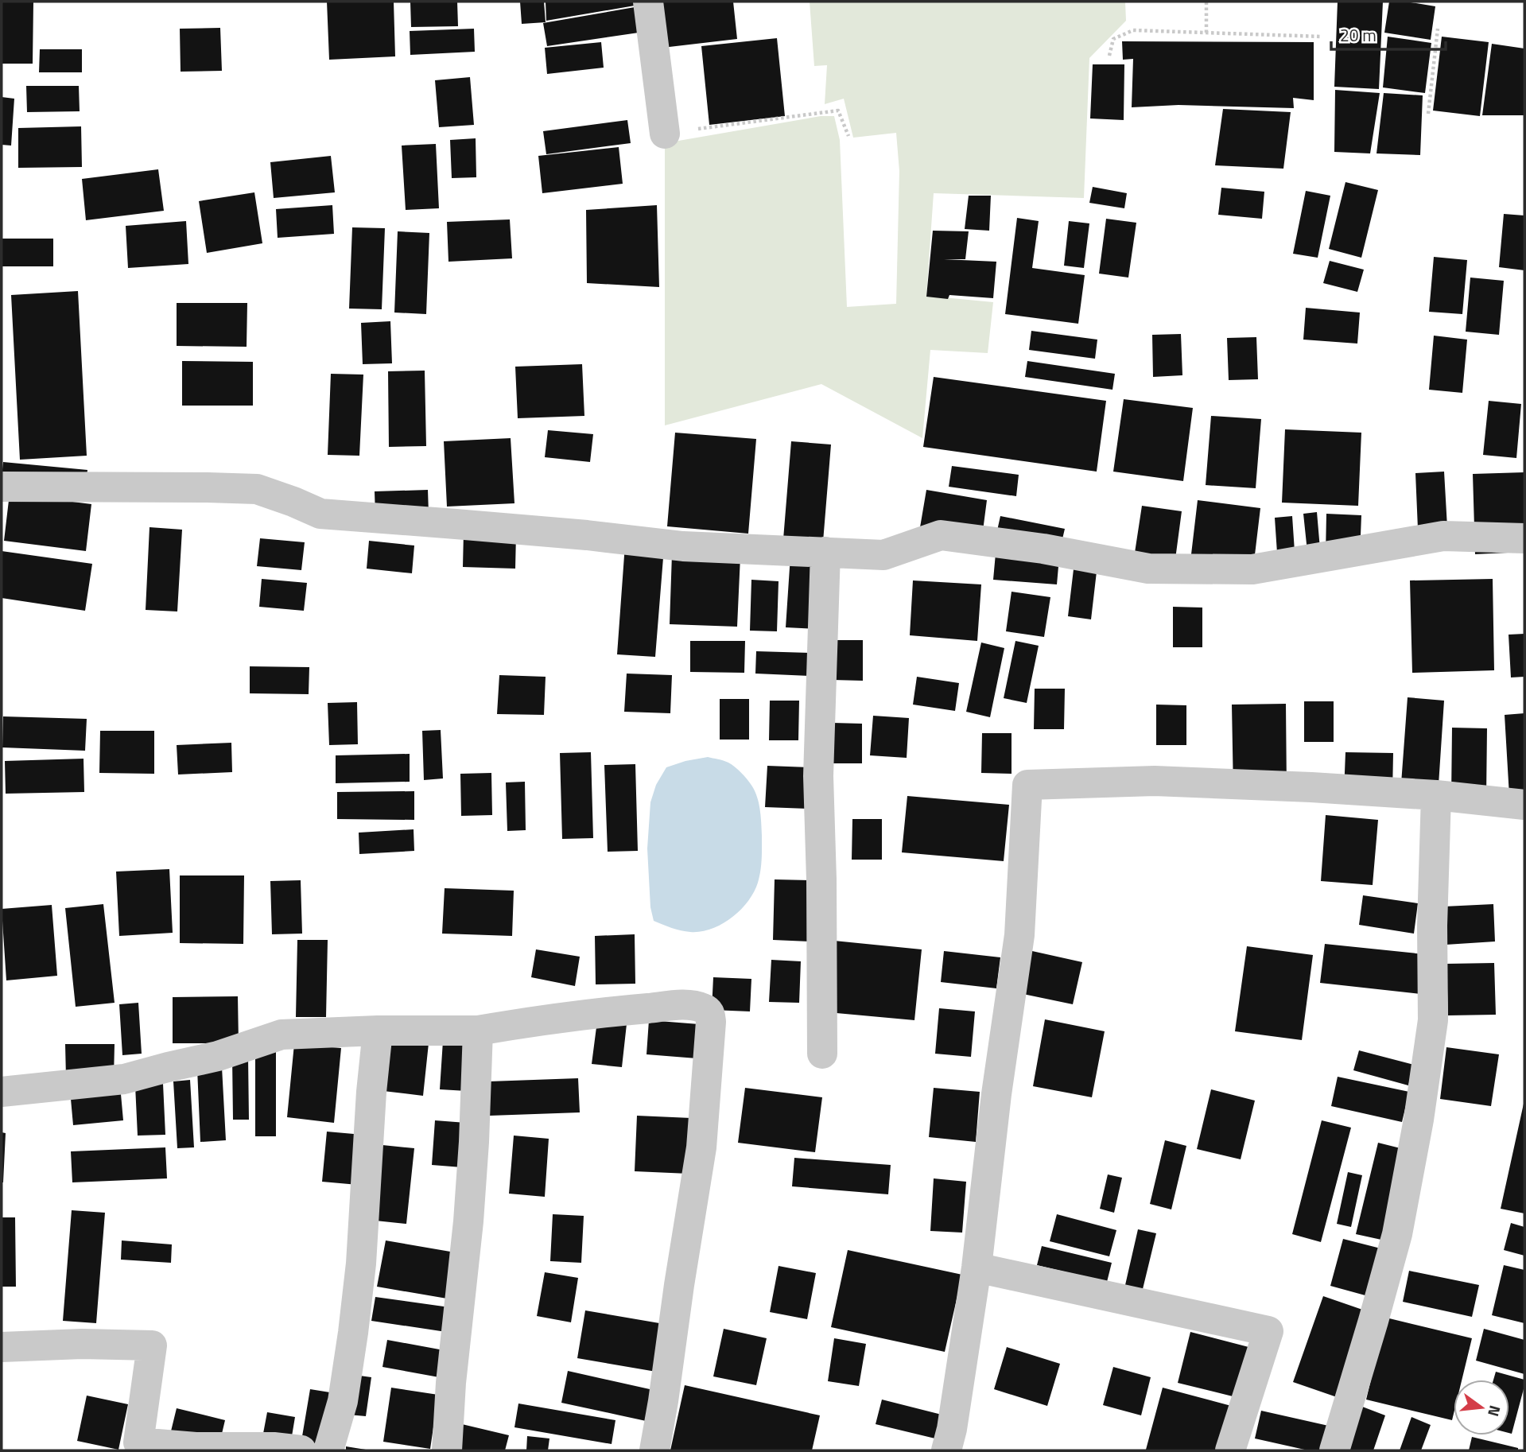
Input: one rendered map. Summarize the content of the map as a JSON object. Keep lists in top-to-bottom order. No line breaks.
{"scale_bar":"20 m","north":"right"}
